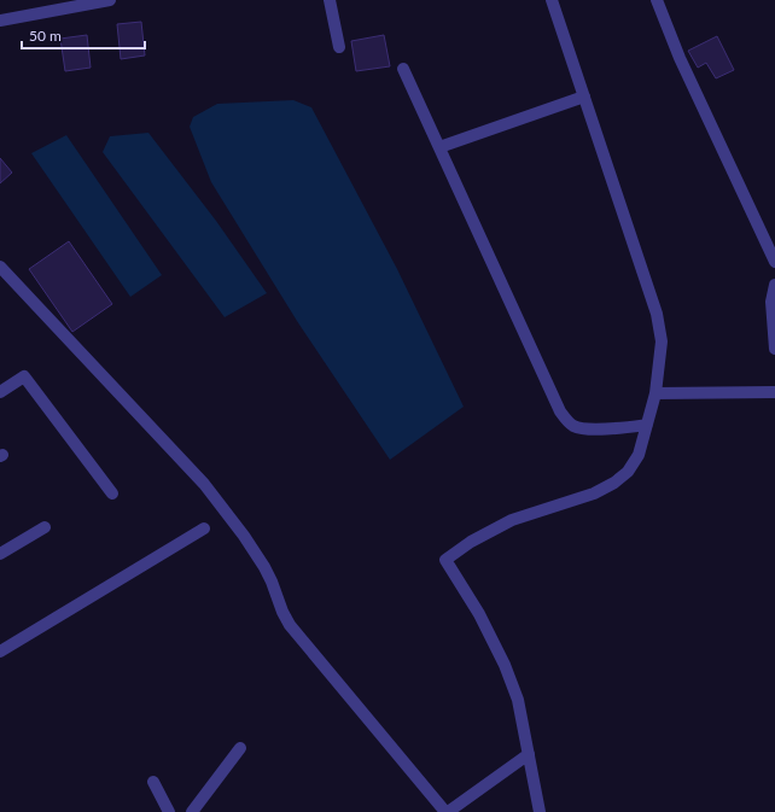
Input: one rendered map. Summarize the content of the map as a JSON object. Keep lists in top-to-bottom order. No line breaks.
{"scale_bar":"50 m"}
